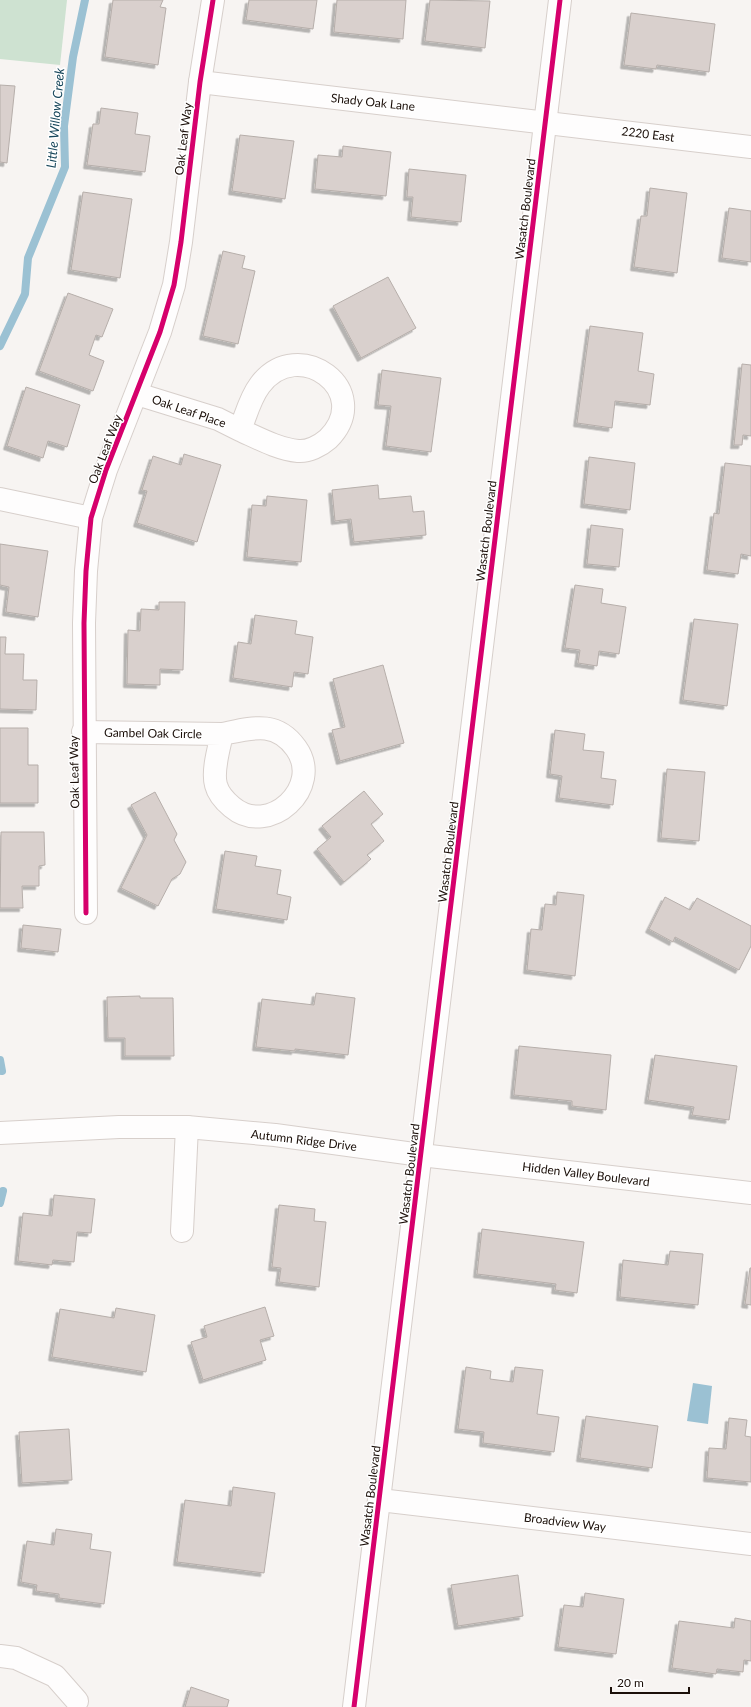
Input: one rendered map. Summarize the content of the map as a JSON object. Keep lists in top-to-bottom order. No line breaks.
{"streets":{"street":["Shady Oak Lane","2220 East","Oak Leaf Way","Wasatch Boulevard","Oak Leaf Place","Gambel Oak Circle","Autumn Ridge Drive","Hidden Valley Boulevard","Broadview Way"]},"crossings":[["Shady Oak Lane","2220 East"],["Shady Oak Lane","Oak Leaf Way"],["Shady Oak Lane","Wasatch Boulevard"],["2220 East","Wasatch Boulevard"],["Oak Leaf Way","Oak Leaf Place"],["Oak Leaf Way","Gambel Oak Circle"],["Wasatch Boulevard","Autumn Ridge Drive"],["Wasatch Boulevard","Hidden Valley Boulevard"],["Wasatch Boulevard","Broadview Way"],["Autumn Ridge Drive","Hidden Valley Boulevard"]],"water":["Little Willow Creek"],"scale_bar":"20 m"}
